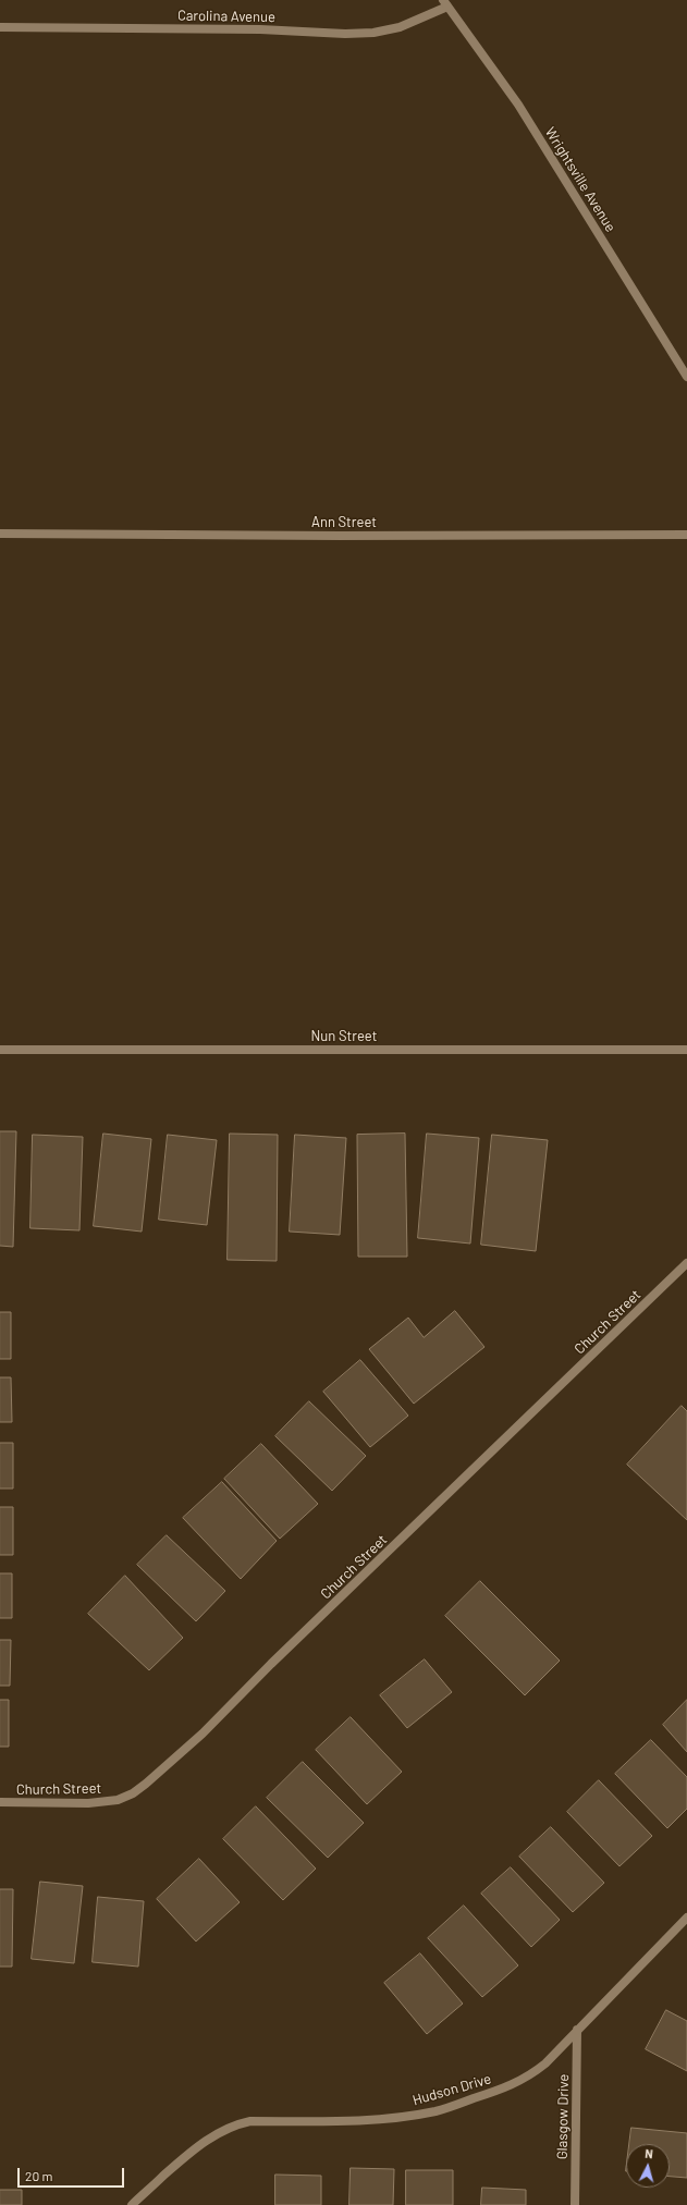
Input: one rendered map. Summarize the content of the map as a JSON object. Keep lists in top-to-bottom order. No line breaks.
{"streets":{"street":["Carolina Avenue","Wrightsville Avenue","Ann Street","Nun Street","Church Street","Hudson Drive","Glasgow Drive"]},"crossings":[["Carolina Avenue","Wrightsville Avenue"],["Hudson Drive","Glasgow Drive"]],"scale_bar":"20 m","north":"top"}
